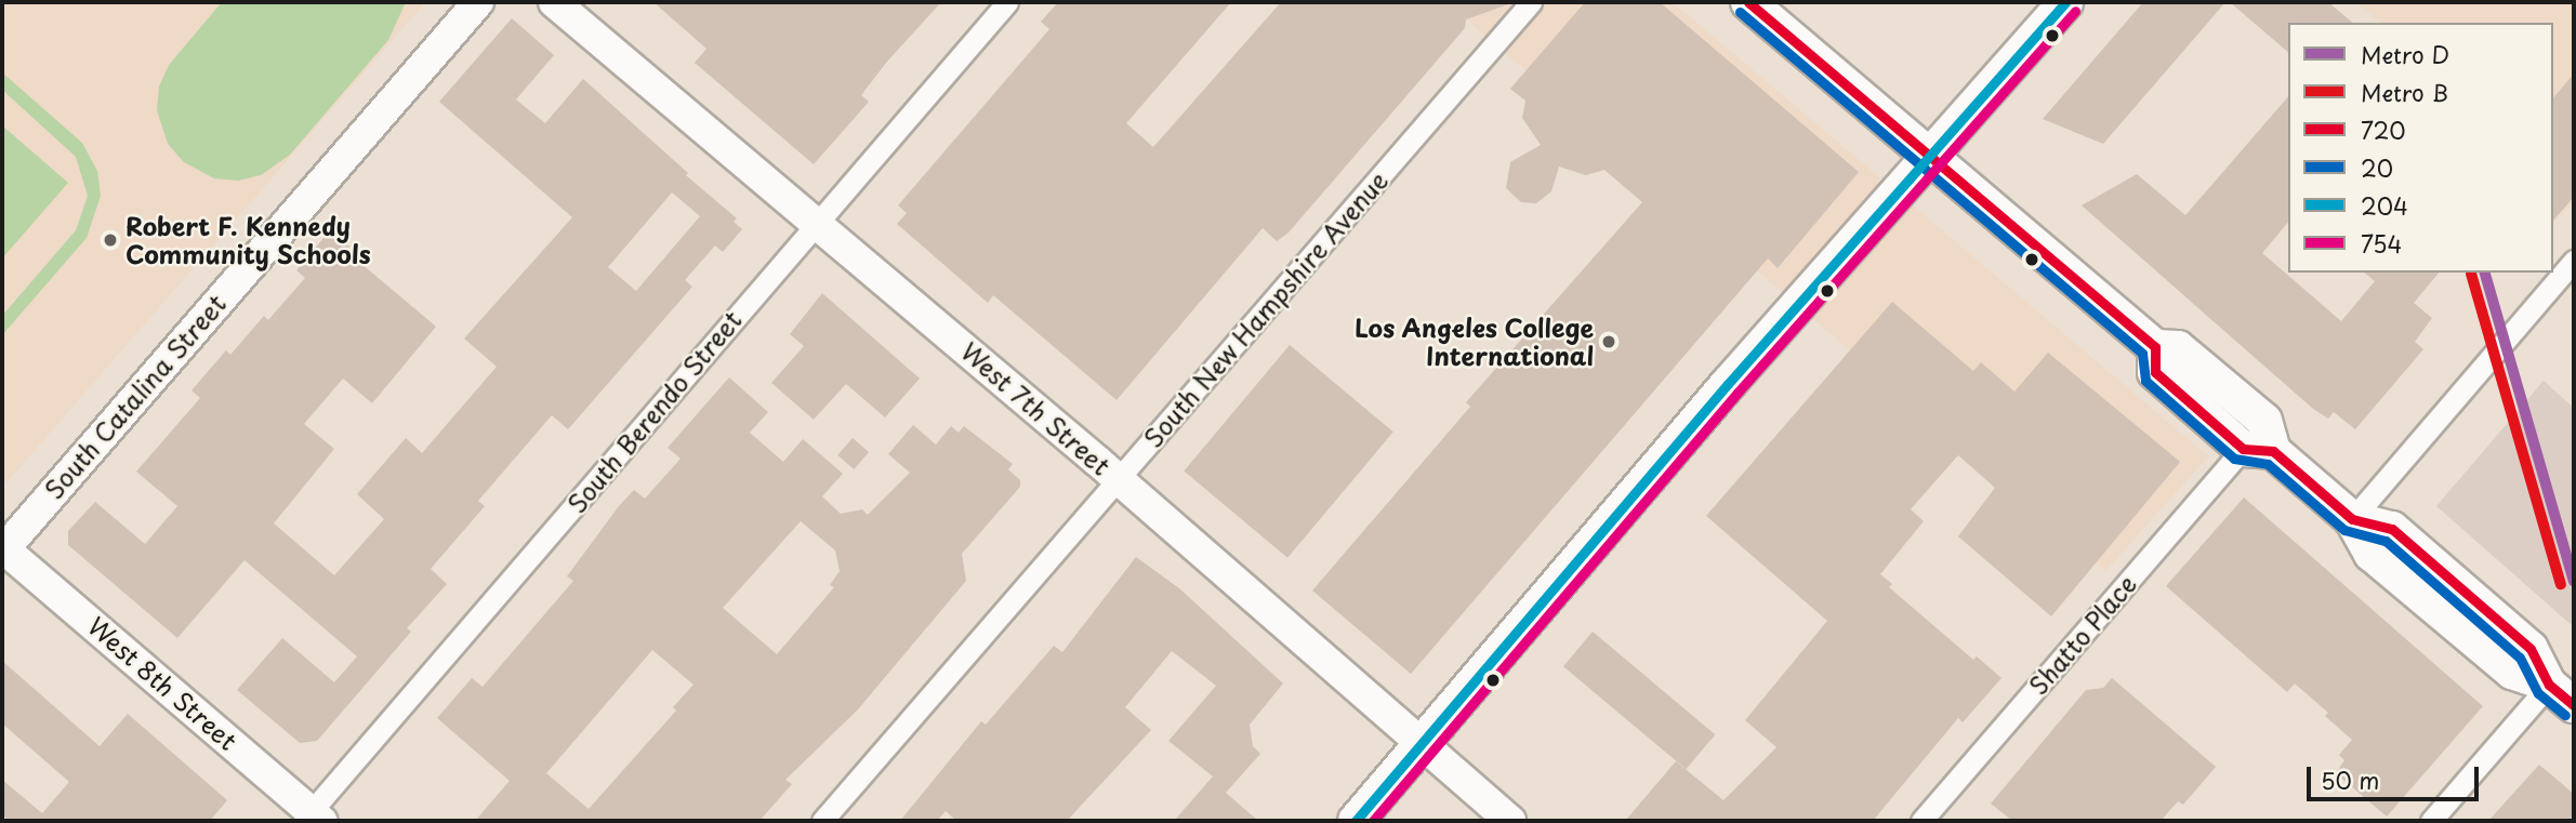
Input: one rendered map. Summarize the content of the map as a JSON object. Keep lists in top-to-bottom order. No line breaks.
{"streets":{"street":["South New Hampshire Avenue","South Catalina Street","West 7th Street","South Berendo Street","Shatto Place","West 8th Street"]},"crossings":[["South New Hampshire Avenue","West 7th Street"],["South Catalina Street","West 8th Street"],["West 7th Street","South Berendo Street"],["South Berendo Street","West 8th Street"]],"places":["Robert F. Kennedy Community Schools","Los Angeles College International"],"lines":["transit line 720","transit line 204","transit line 754","transit line 20","metro line D","metro line B"],"legend":["Metro D","Metro B","720","20","204","754"],"scale_bar":"50 m"}
